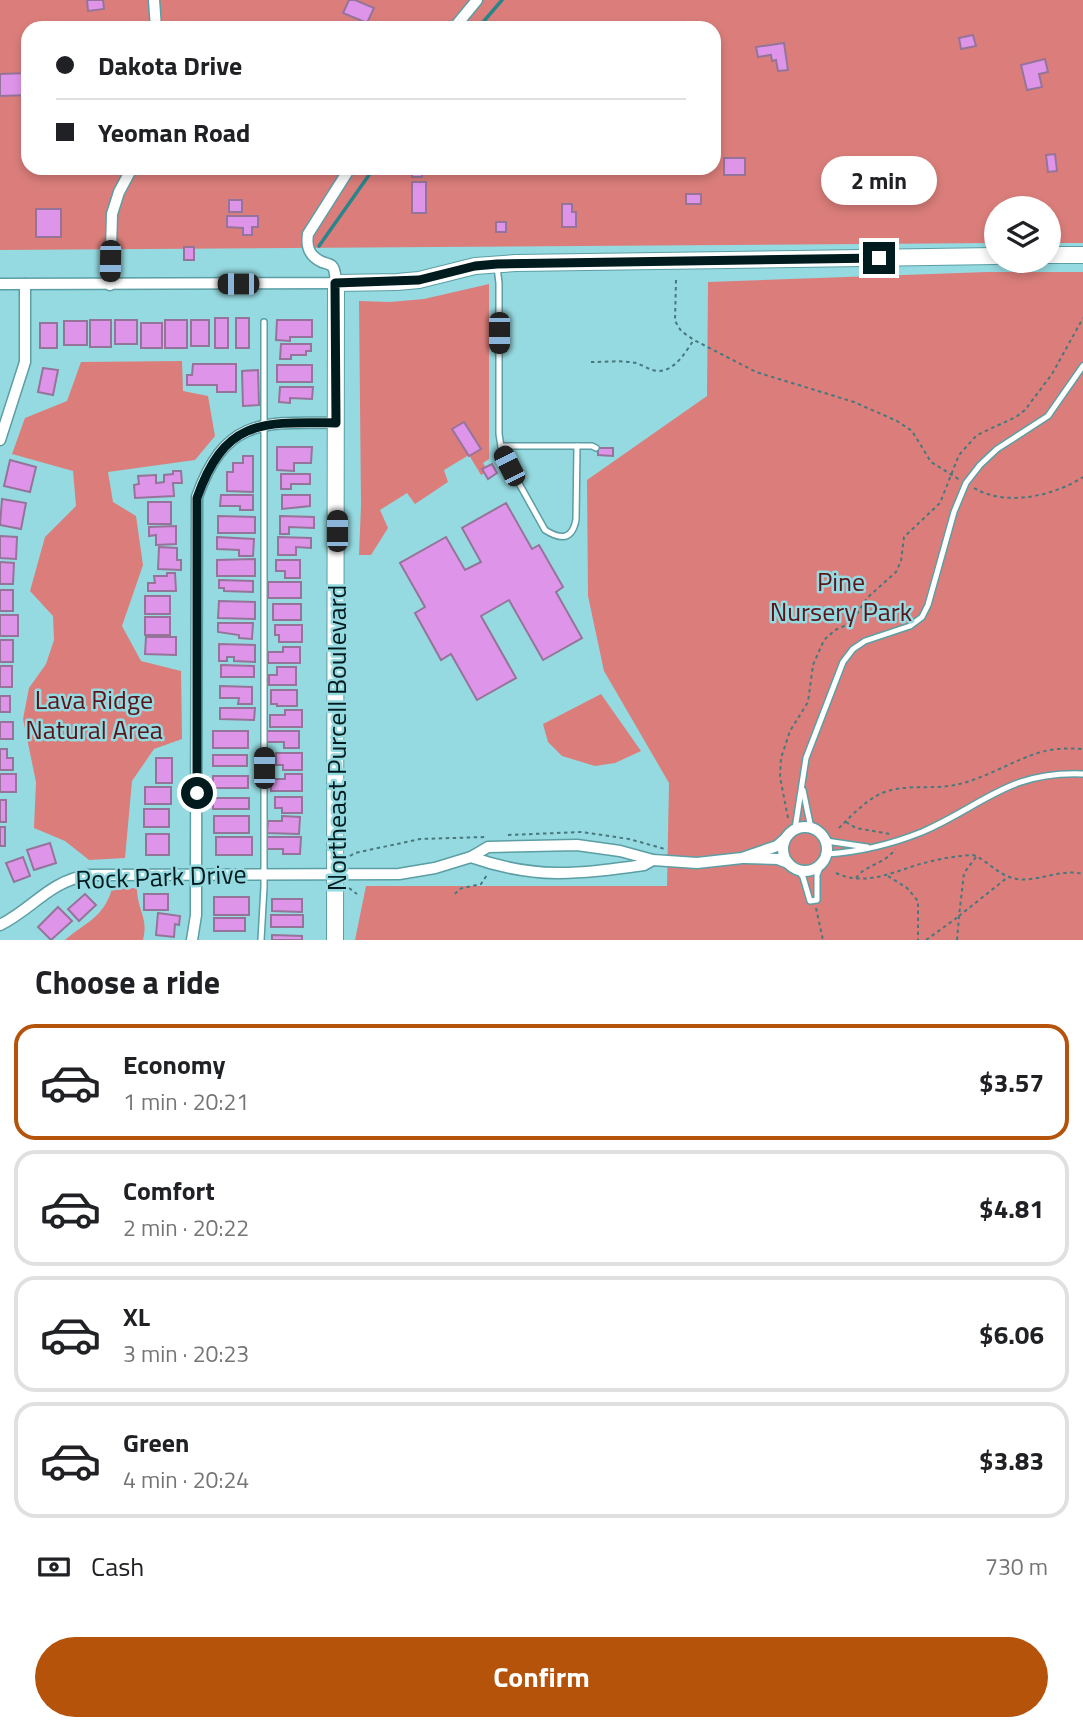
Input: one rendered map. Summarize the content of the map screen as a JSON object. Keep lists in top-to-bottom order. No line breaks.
{"streets":{"street":["Northeast Purcell Boulevard","Rock Park Drive"]},"crossings":[["Northeast Purcell Boulevard","Rock Park Drive"]],"parks":["Pine Nursery Park","Lava Ridge Natural Area"],"page":{"banner":["Dakota Drive","Yeoman Road"],"bubble":"2 min","heading":"Choose a ride","list":[{"name":"Economy","note":"1 min · 20:21","value":"$3.57"},{"name":"Comfort","note":"2 min · 20:22","value":"$4.81"},{"name":"XL","note":"3 min · 20:23","value":"$6.06"},{"name":"Green","note":"4 min · 20:24","value":"$3.83"}],"pay":["Cash","730 m"],"buttons":"Confirm"}}
